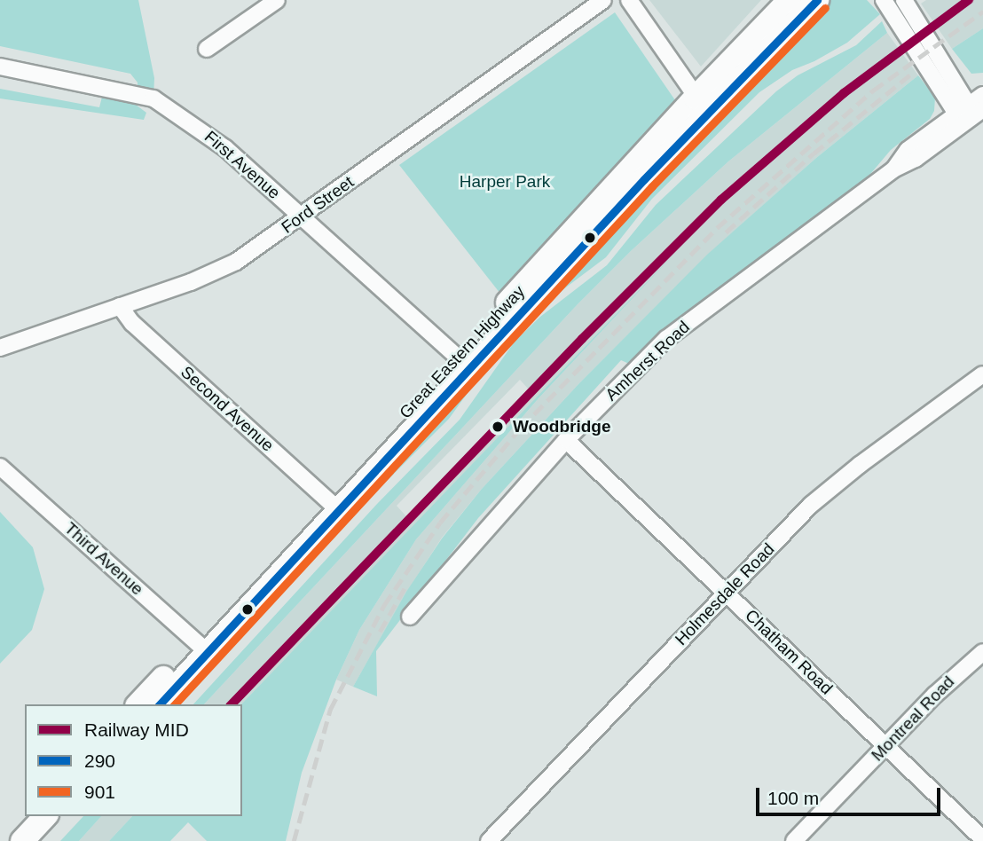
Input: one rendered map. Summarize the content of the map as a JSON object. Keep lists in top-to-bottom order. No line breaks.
{"streets":{"highway":["Great Eastern Highway"],"street":["First Avenue","Ford Street","Amherst Road","Second Avenue","Third Avenue","Holmesdale Road","Chatham Road","Montreal Road"]},"crossings":[["First Avenue","Ford Street"],["First Avenue","Great Eastern Highway"],["Ford Street","Second Avenue"],["Great Eastern Highway","Second Avenue"],["Great Eastern Highway","Third Avenue"],["Amherst Road","Chatham Road"],["Holmesdale Road","Chatham Road"],["Chatham Road","Montreal Road"]],"parks":["Harper Park"],"places":["Woodbridge"],"lines":["rail line MID","transit line 290","transit line 901"],"legend":["Railway MID","290","901"],"scale_bar":"100 m"}
